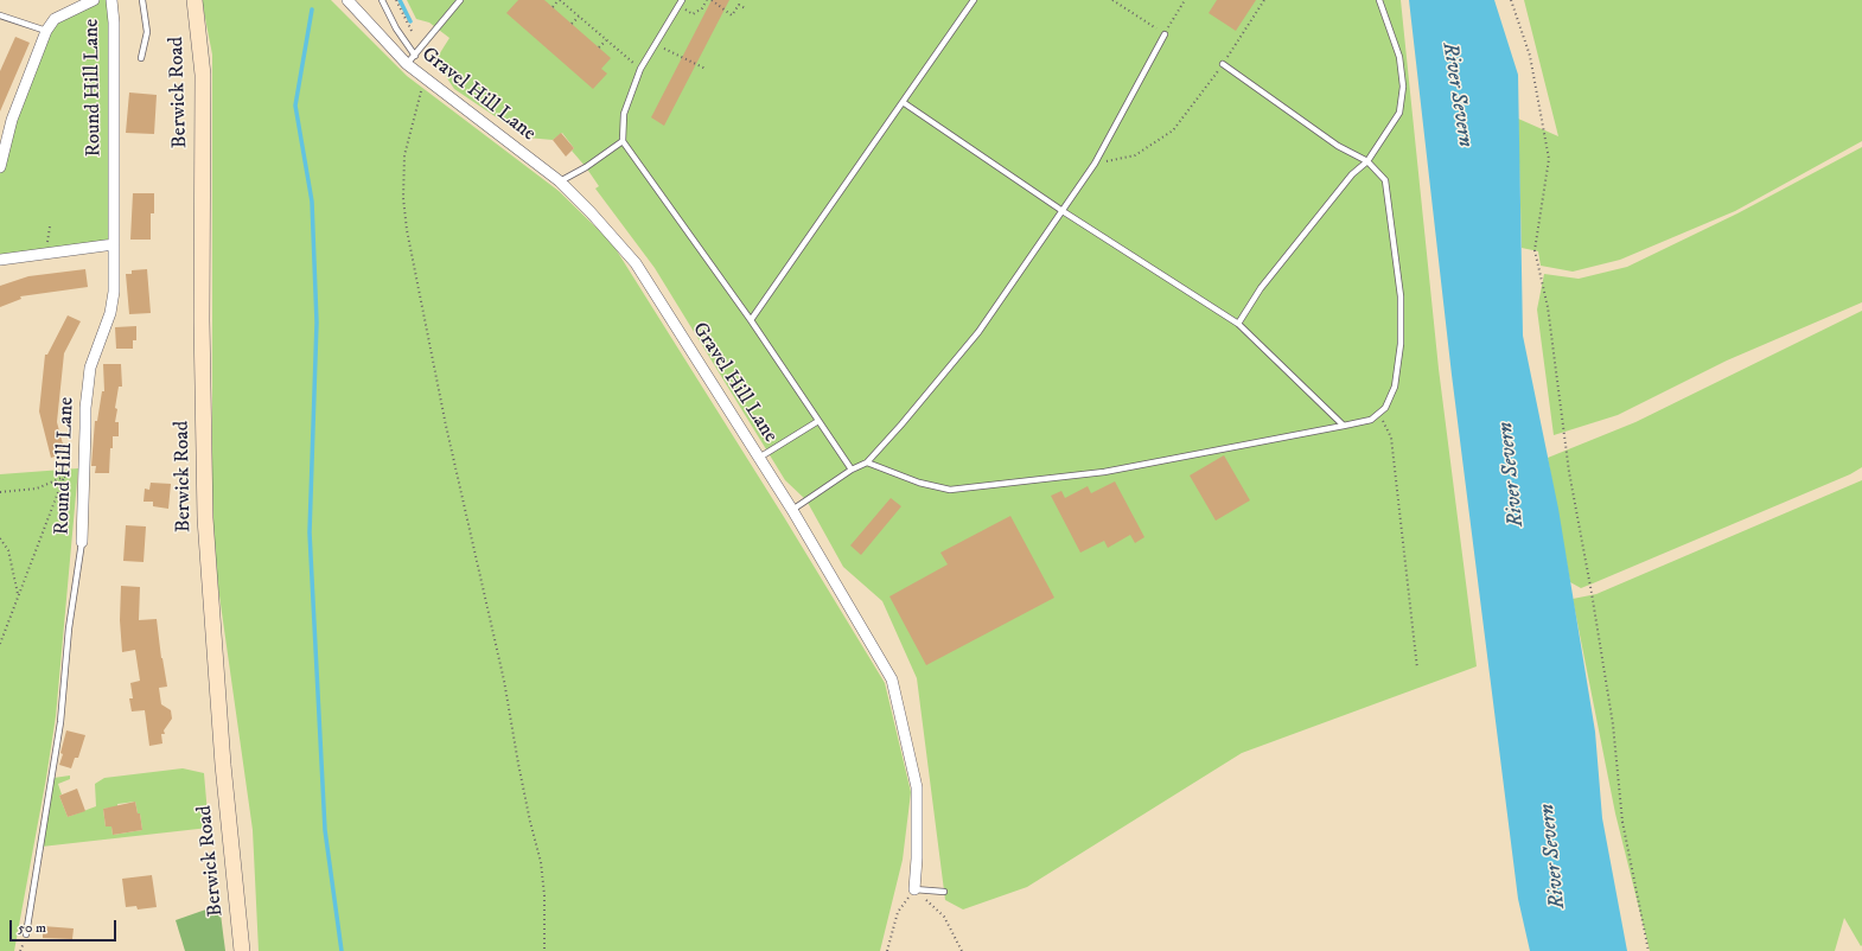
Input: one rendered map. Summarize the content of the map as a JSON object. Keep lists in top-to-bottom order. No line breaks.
{"streets":{"main road":["Berwick Road"],"street":["Round Hill Lane","Gravel Hill Lane"]},"water":["River Severn"],"scale_bar":"50 m"}
